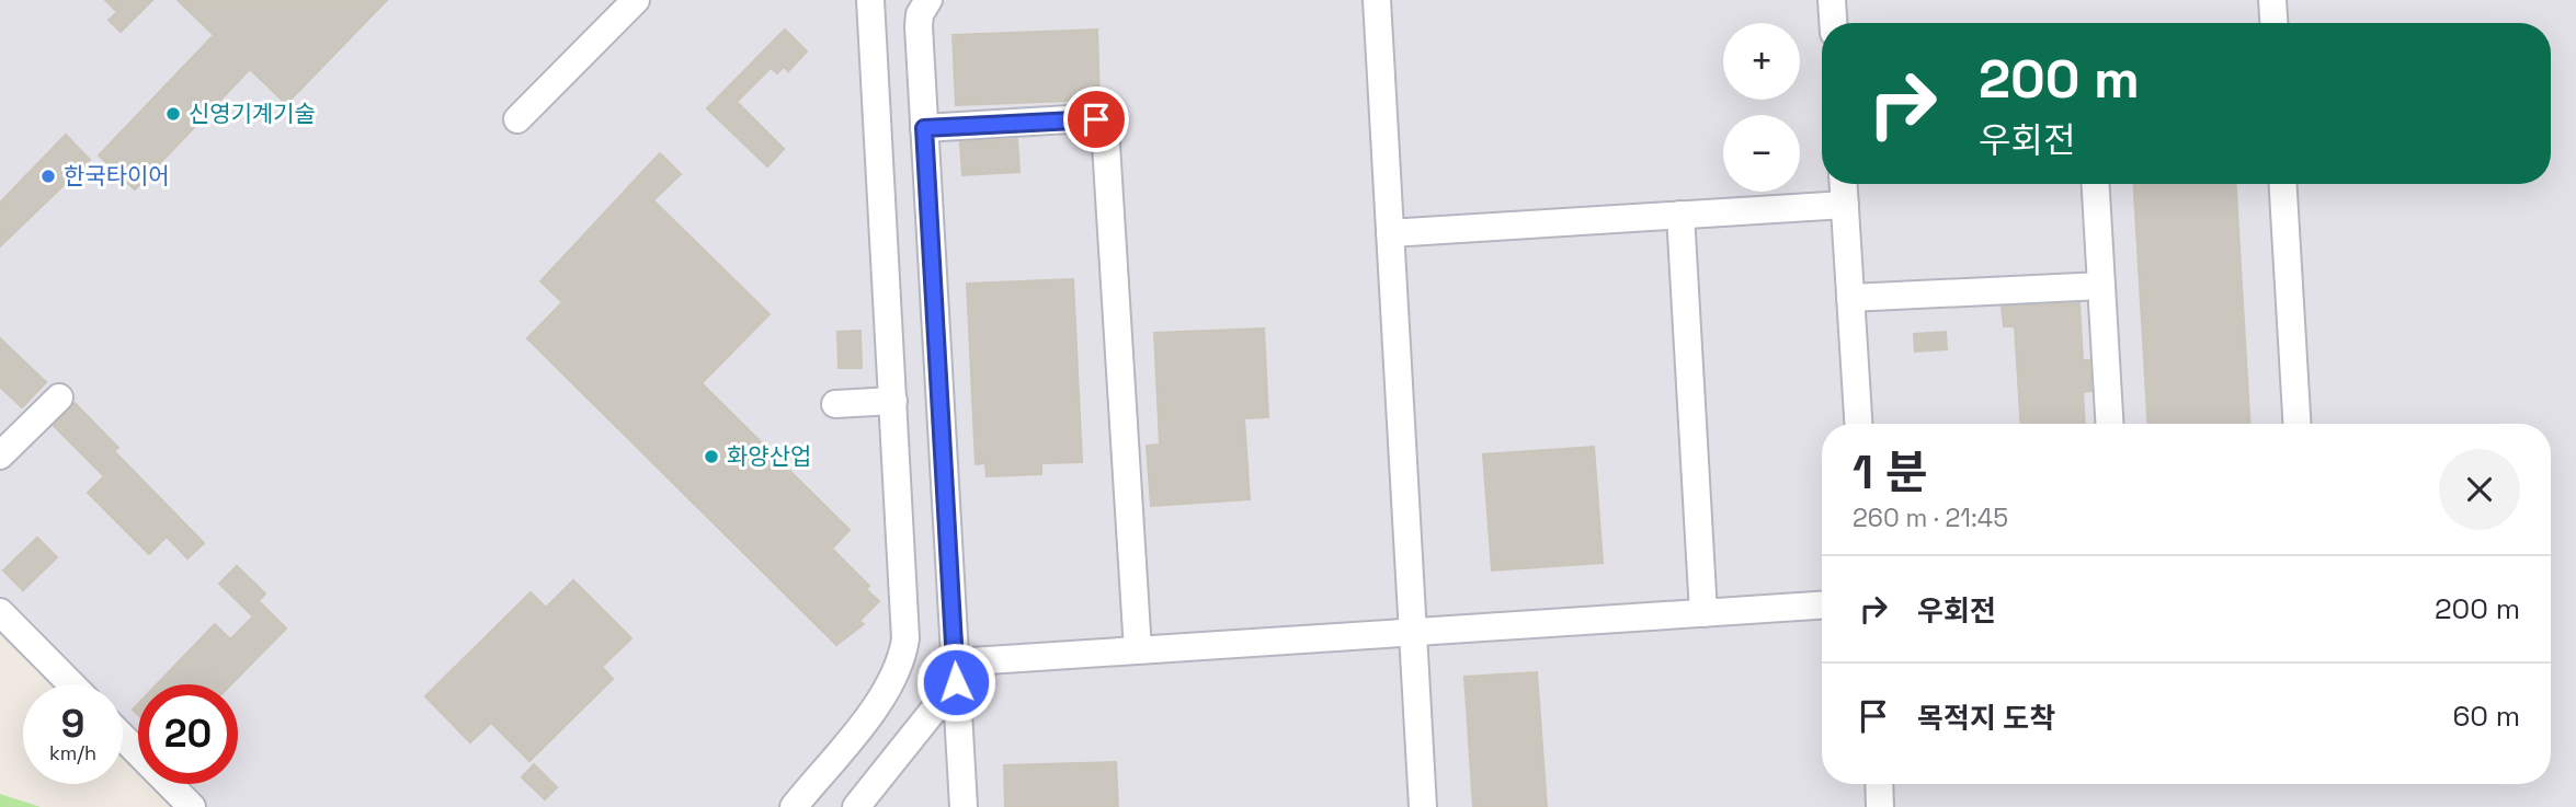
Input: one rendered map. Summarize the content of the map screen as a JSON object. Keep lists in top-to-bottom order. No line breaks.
{"places":["신영기계기술","한국타이어","화양산업"],"page":{"map_buttons":["+","−"],"turn":["200 m","우회전"],"heading":["1 분","260 m · 21:45"],"list":[{"name":"우회전","value":"200 m"},{"name":"목적지 도착","value":"60 m"}],"speed":"9 km/h","limit":"20"}}
